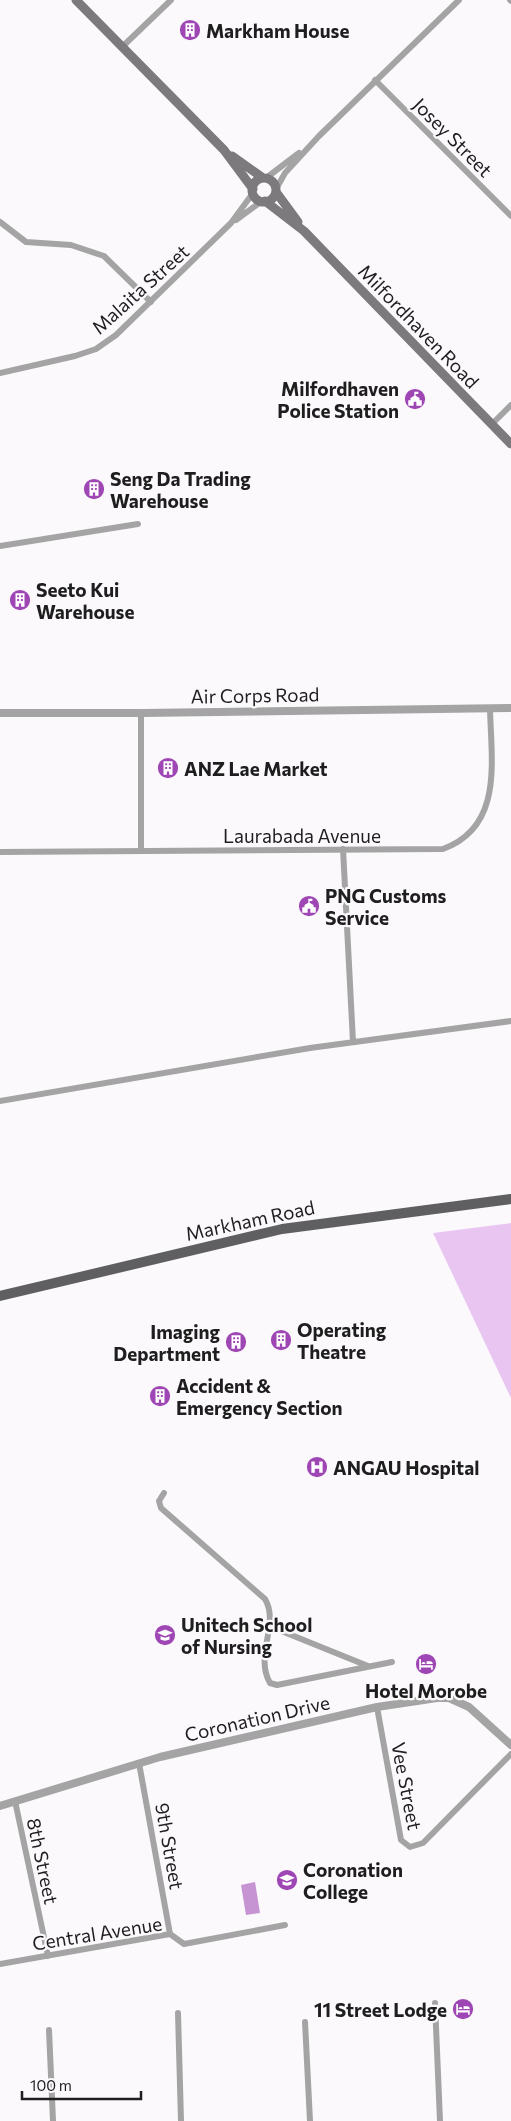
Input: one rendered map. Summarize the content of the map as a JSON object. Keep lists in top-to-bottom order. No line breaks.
{"streets":{"main road":["Milfordhaven Road","Markham Road"],"street":["Josey Street","Malaita Street","Air Corps Road","Laurabada Avenue","Coronation Drive","Vee Street","9th Street","8th Street","Central Avenue"]},"crossings":[["Malaita Street","Milfordhaven Road"],["Air Corps Road","Laurabada Avenue"],["Coronation Drive","Vee Street"],["Coronation Drive","9th Street"],["Coronation Drive","8th Street"],["9th Street","Central Avenue"],["8th Street","Central Avenue"]],"places":{"building":["Markham House","Seng Da Trading Warehouse","Seeto Kui Warehouse","ANZ Lae Market","Operating Theatre","Imaging Department","Accident & Emergency Section"],"public building":["Milfordhaven Police Station","PNG Customs Service"],"hospital":["ANGAU Hospital"],"school or university":["Unitech School of Nursing","Coronation College"],"hotel":["Hotel Morobe","11 Street Lodge"]},"scale_bar":"100 m"}
